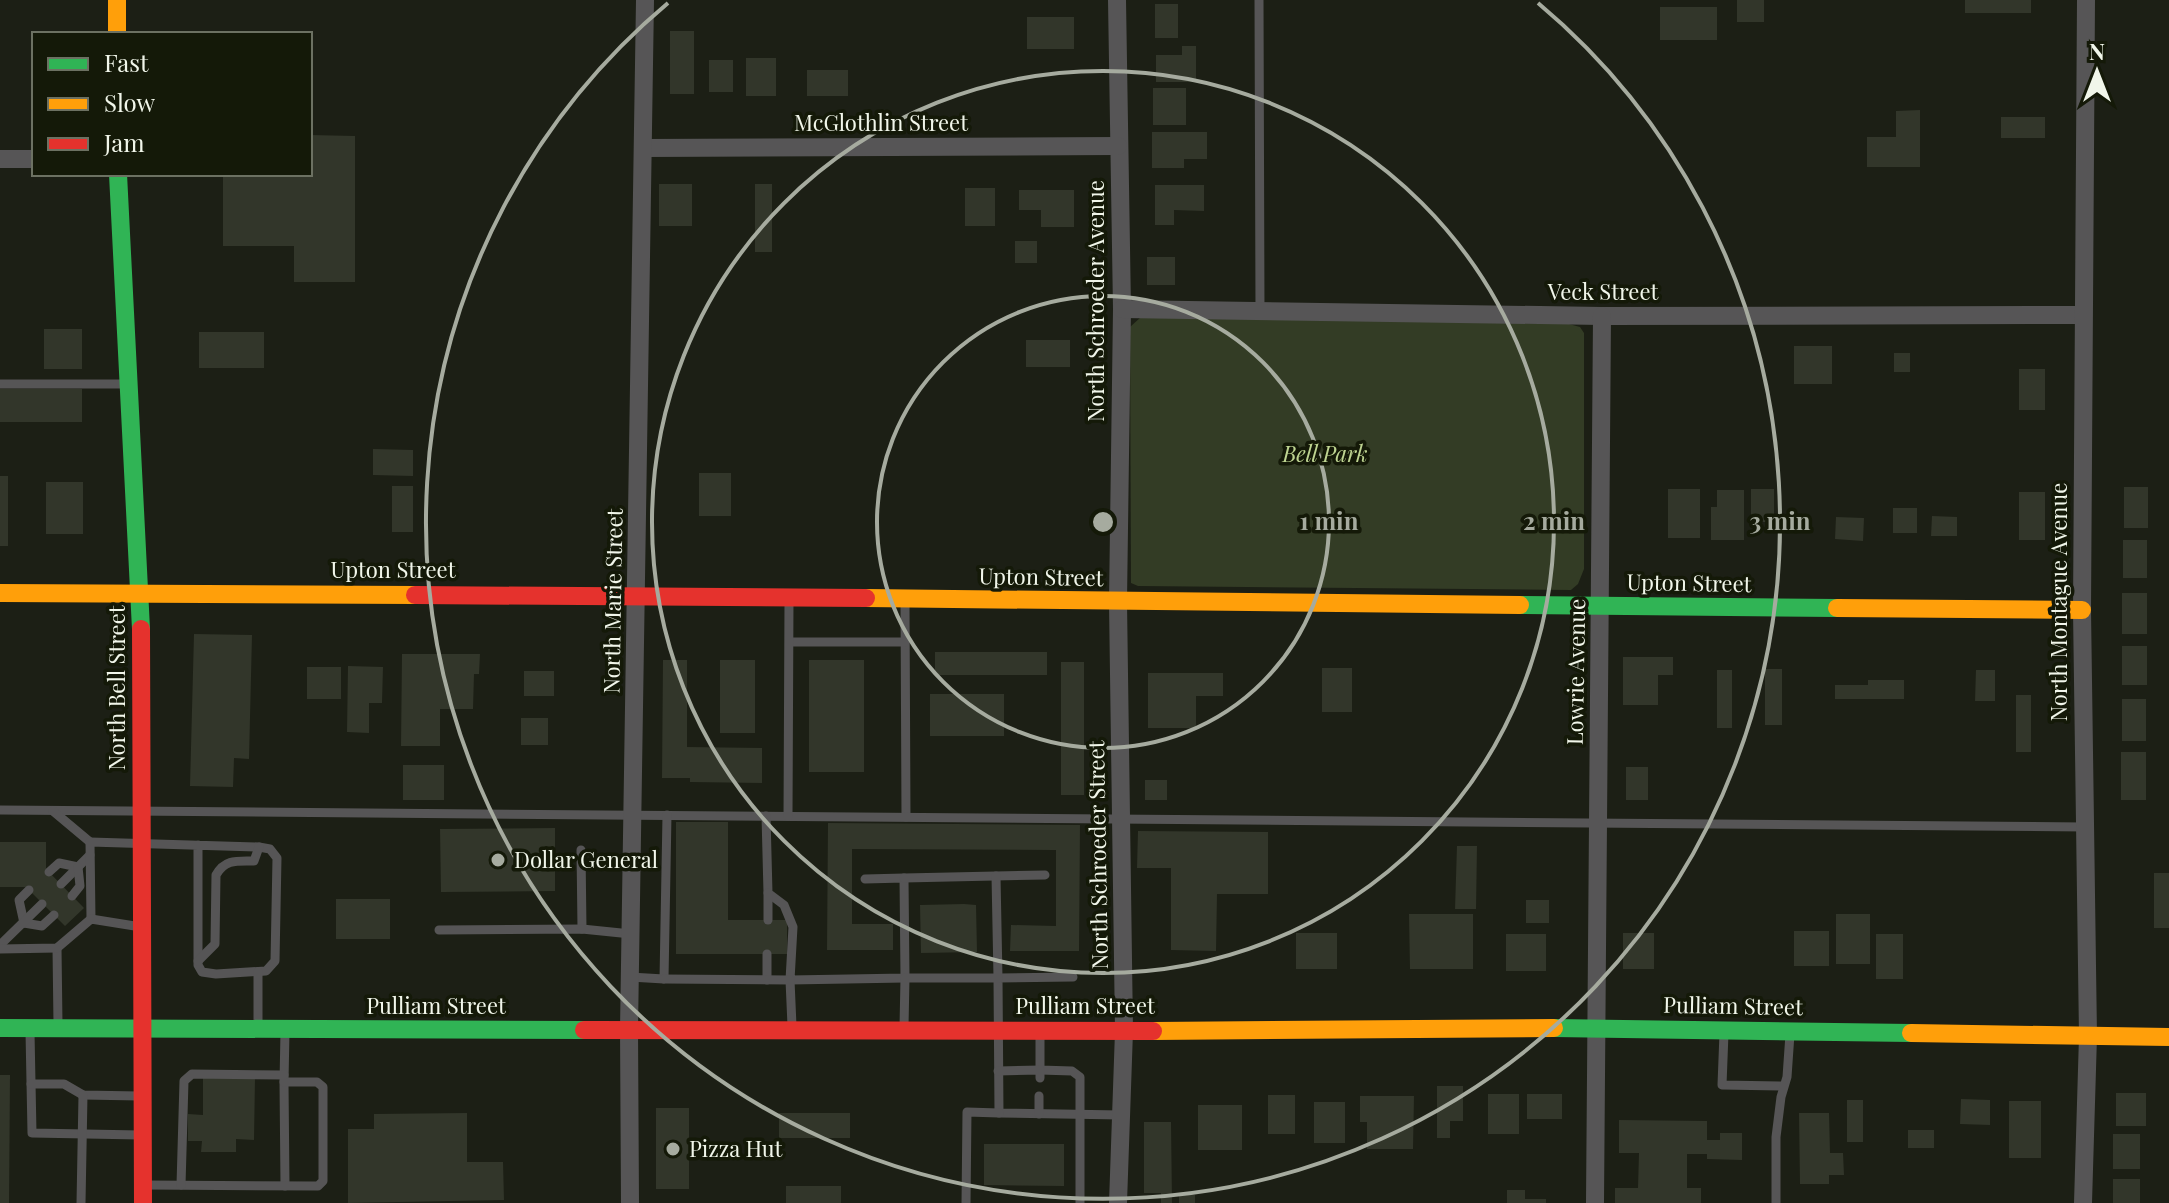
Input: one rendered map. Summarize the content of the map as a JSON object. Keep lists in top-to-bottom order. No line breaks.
{"streets":{"main road":["Upton Street","North Bell Street","Pulliam Street"],"street":["McGlothlin Street","Veck Street","North Schroeder Avenue","North Marie Street","North Montague Avenue","Lowrie Avenue","North Schroeder Street"]},"crossings":[["McGlothlin Street","North Schroeder Avenue"],["McGlothlin Street","North Marie Street"],["Veck Street","North Schroeder Avenue"],["Veck Street","North Montague Avenue"],["Veck Street","Lowrie Avenue"],["North Schroeder Avenue","Upton Street"],["North Schroeder Avenue","North Schroeder Street"],["Upton Street","North Marie Street"],["Upton Street","North Montague Avenue"],["Upton Street","Lowrie Avenue"],["Upton Street","North Bell Street"],["Upton Street","North Schroeder Street"],["North Marie Street","Pulliam Street"],["North Montague Avenue","Pulliam Street"],["Lowrie Avenue","Pulliam Street"],["North Bell Street","Pulliam Street"],["North Schroeder Street","Pulliam Street"]],"parks":["Bell Park"],"places":["Dollar General","Pizza Hut"],"legend":["Fast","Slow","Jam"],"north":"top","rings":["1 min","2 min","3 min"]}
